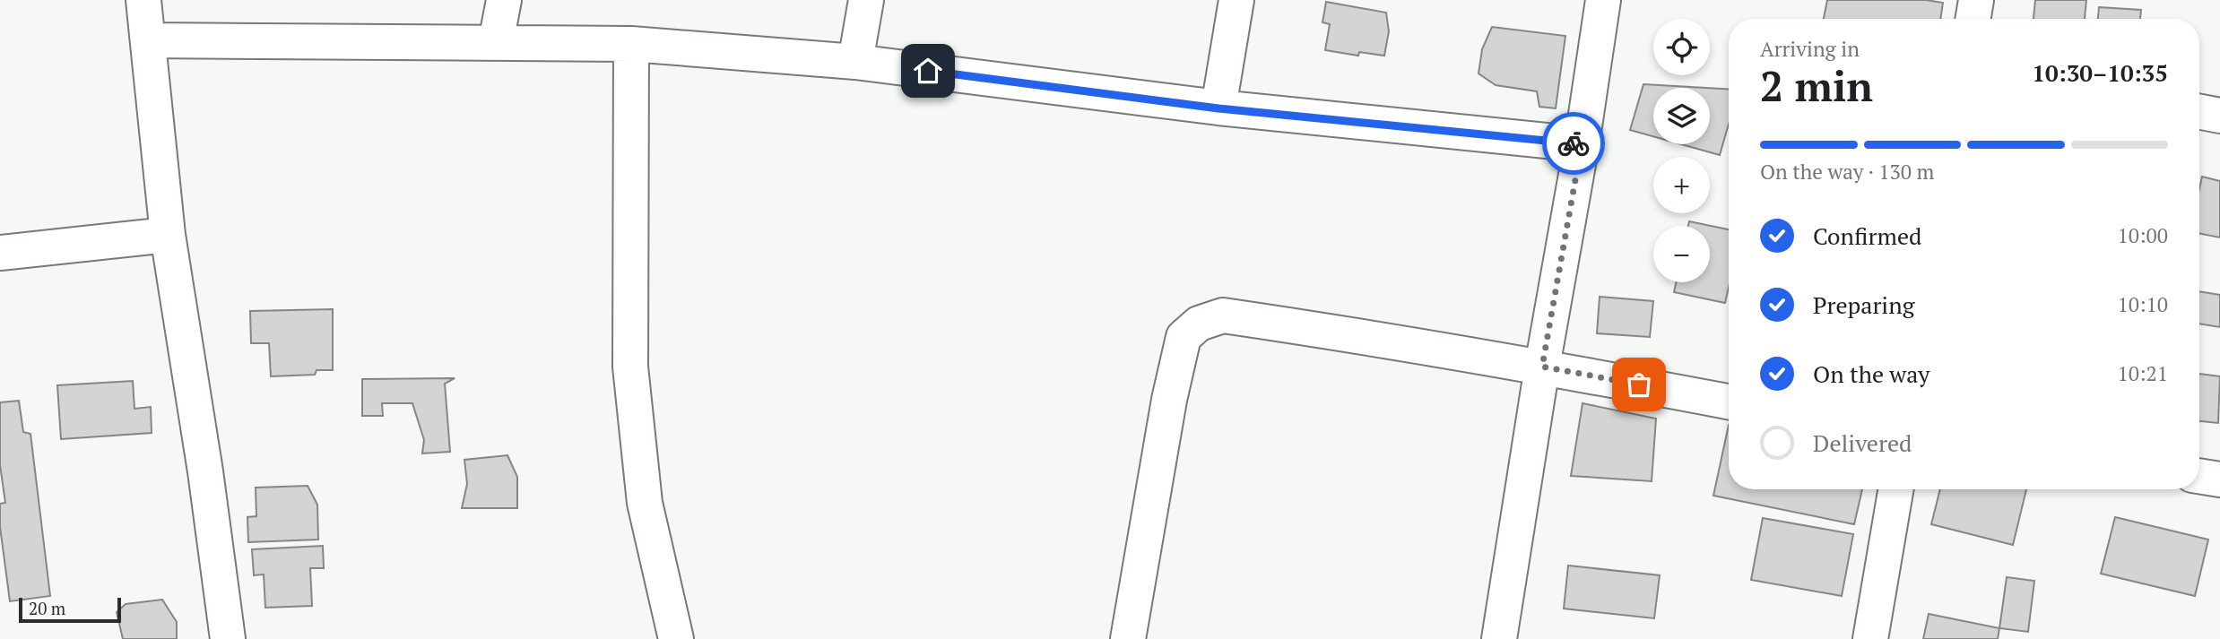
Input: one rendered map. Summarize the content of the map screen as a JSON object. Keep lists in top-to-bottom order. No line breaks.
{"scale_bar":"20 m","page":{"map_buttons":["+","−"],"heading":["2 min","Arriving in","10:30–10:35"],"bar":"On the way · 130 m","list":[["Confirmed","10:00"],["Preparing","10:10"],["On the way","10:21"],"Delivered"],"scale":"20 m"}}
